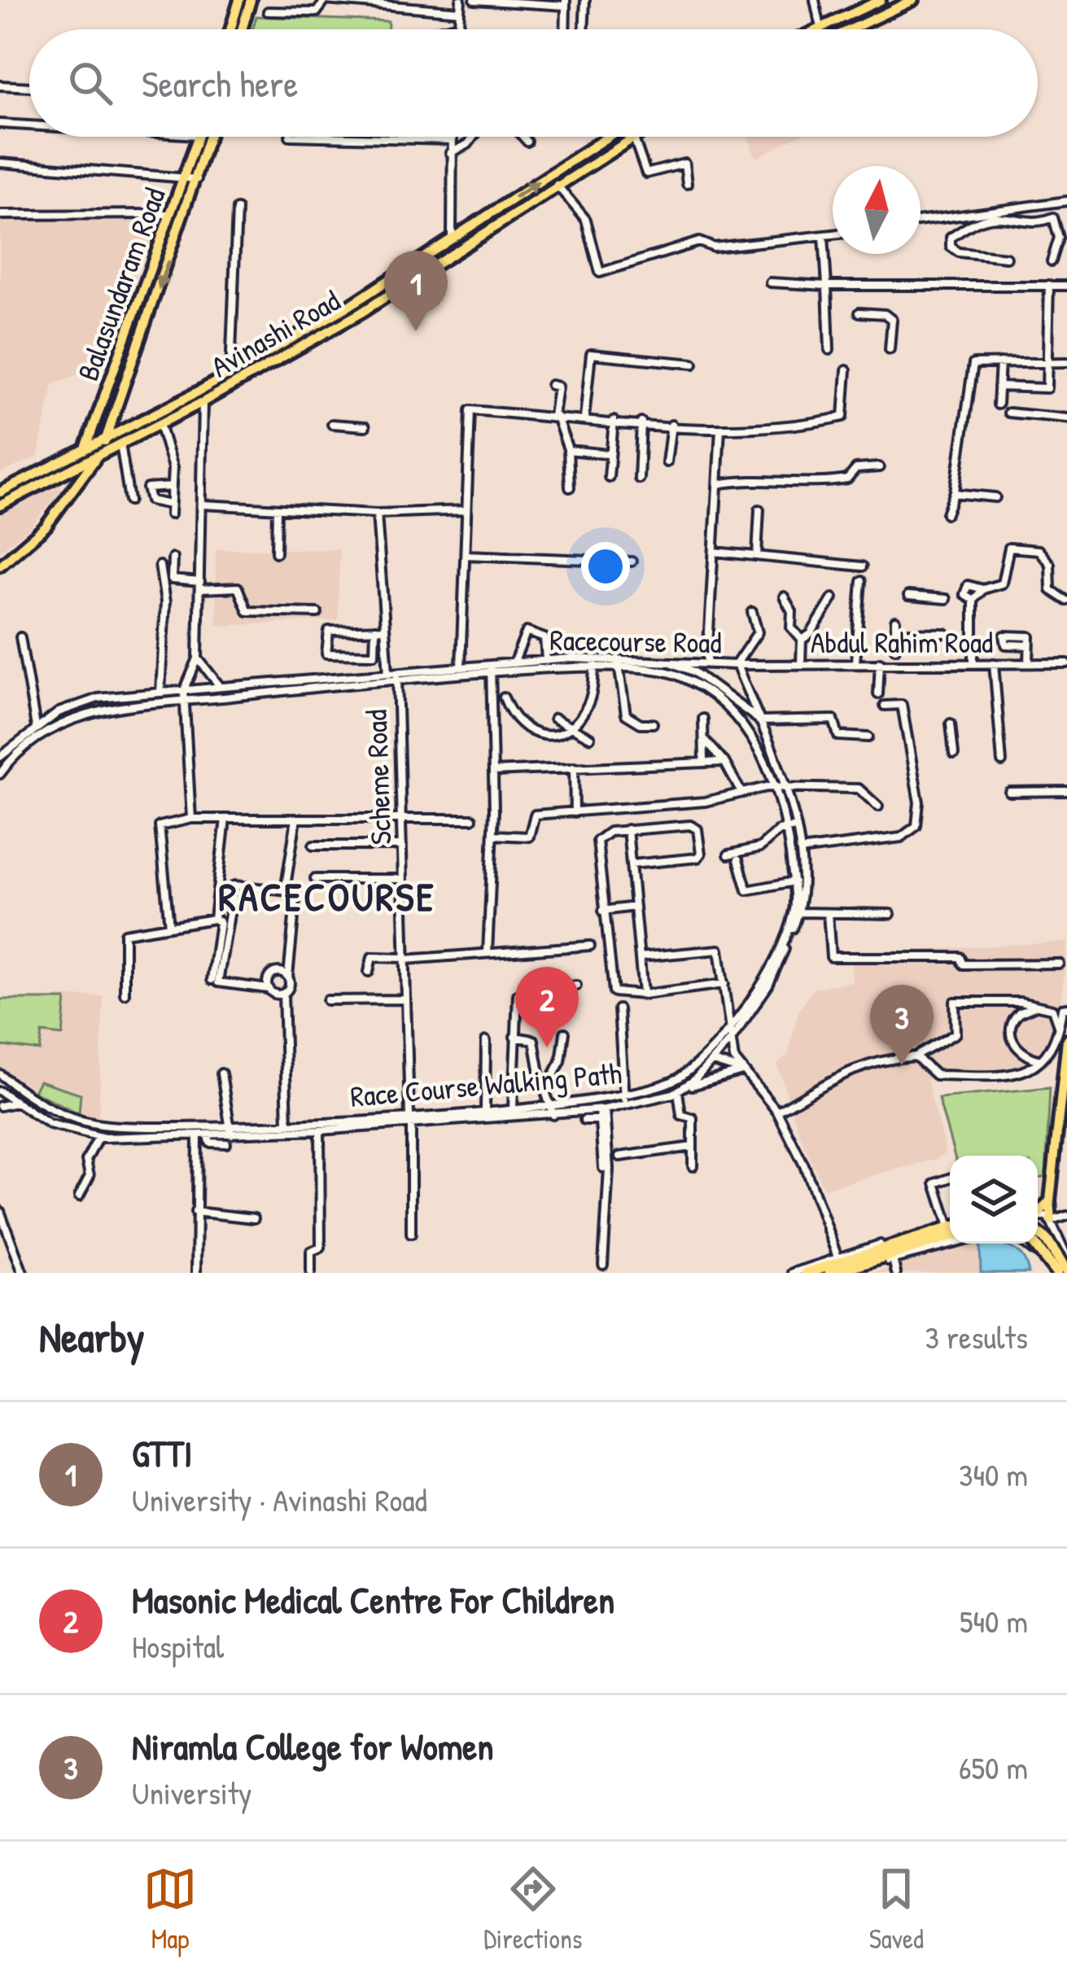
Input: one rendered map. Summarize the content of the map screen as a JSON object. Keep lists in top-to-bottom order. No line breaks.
{"streets":{"main road":["Balasundaram Road","Avinashi Road"],"street":["Racecourse Road","Abdul Rahim Road","Scheme Road","Race Course Walking Path"]},"crossings":[["Balasundaram Road","Avinashi Road"],["Racecourse Road","Abdul Rahim Road"],["Racecourse Road","Scheme Road"],["Racecourse Road","Race Course Walking Path"],["Scheme Road","Race Course Walking Path"]],"districts":["RACECOURSE"],"north":"top","page":{"search":"Search here","pins":["1","2","3"],"heading":["Nearby","3 results"],"list":[{"mark":"1","name":"GTTI","note":"University · Avinashi Road","value":"340 m"},{"mark":"2","name":"Masonic Medical Centre For Children","note":"Hospital","value":"540 m"},{"mark":"3","name":"Niramla College for Women","note":"University","value":"650 m"}],"nav":["Map","Directions","Saved"]}}
